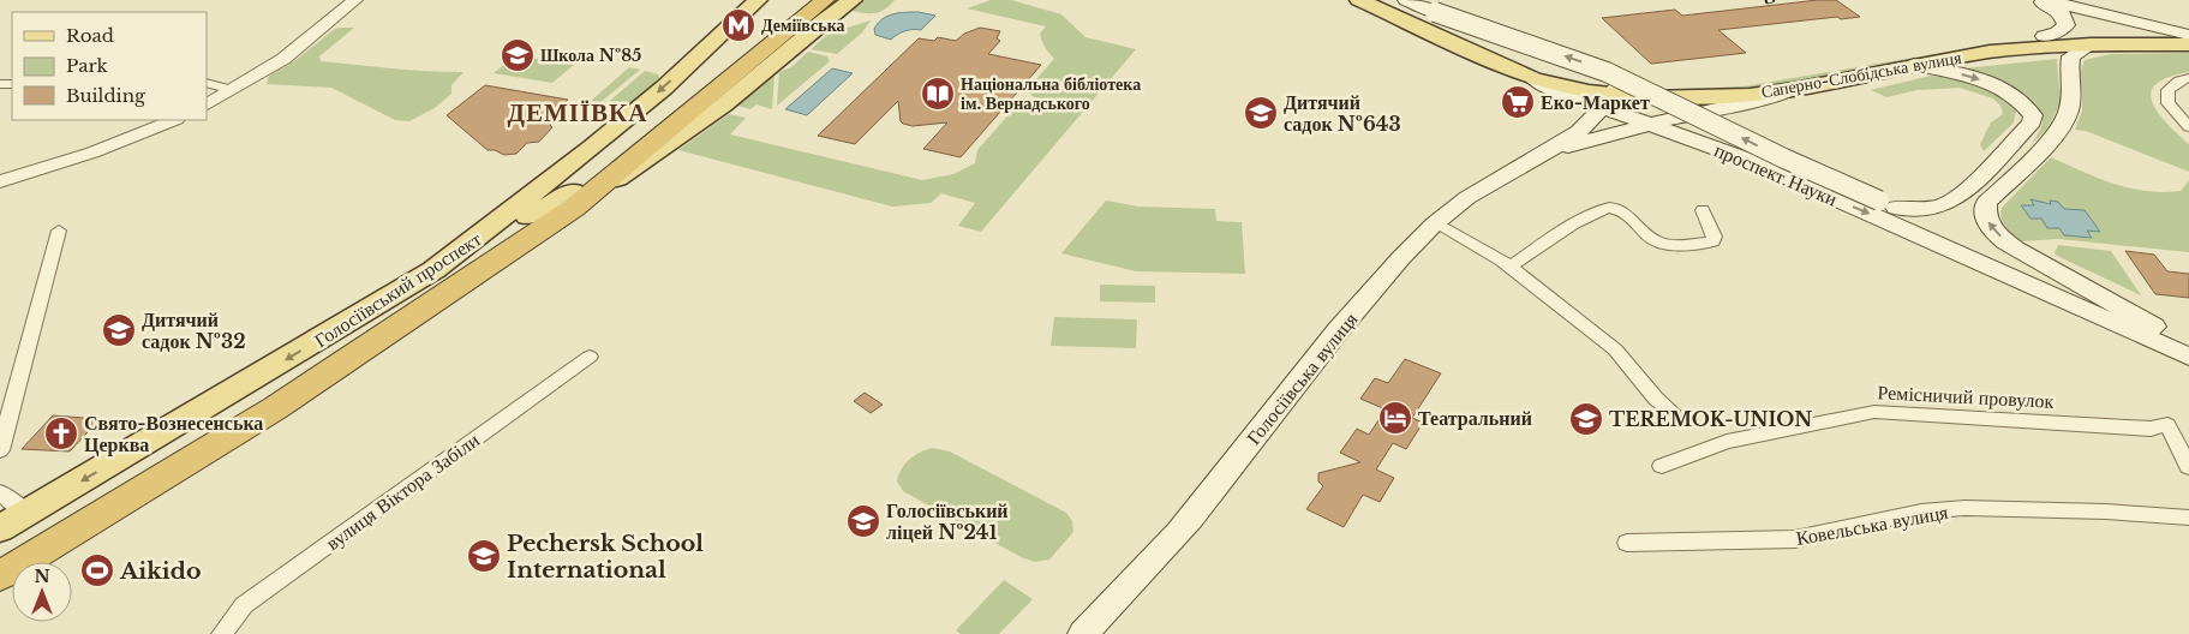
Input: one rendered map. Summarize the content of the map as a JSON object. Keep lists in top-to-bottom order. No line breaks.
{"streets":{"highway":["Голосіївський проспект"],"main road":["Саперно-Слобідська вулиця","проспект Науки","Голосіївська вулиця"],"street":["Ремісничий провулок","вулиця Віктора Забіли","Ковельська вулиця"]},"crossings":[["Саперно-Слобідська вулиця","проспект Науки"],["Саперно-Слобідська вулиця","Голосіївська вулиця"],["проспект Науки","Голосіївська вулиця"]],"districts":["ДЕМІЇВКА"],"places":{"metro station":["Деміївська"],"school or university":["Школа №85","Дитячий садок №643","Дитячий садок №32","TEREMOK-UNION","Голосіївський ліцей №241","Pechersk School International"],"library":["Національна бібліотека ім. Вернадського"],"supermarket":["Еко-Маркет"],"hotel":["Театральний"],"church":["Свято-Вознесенська Церква"],"sports":["Aikido"]},"legend":["Road","Park","Building"],"north":"top"}
